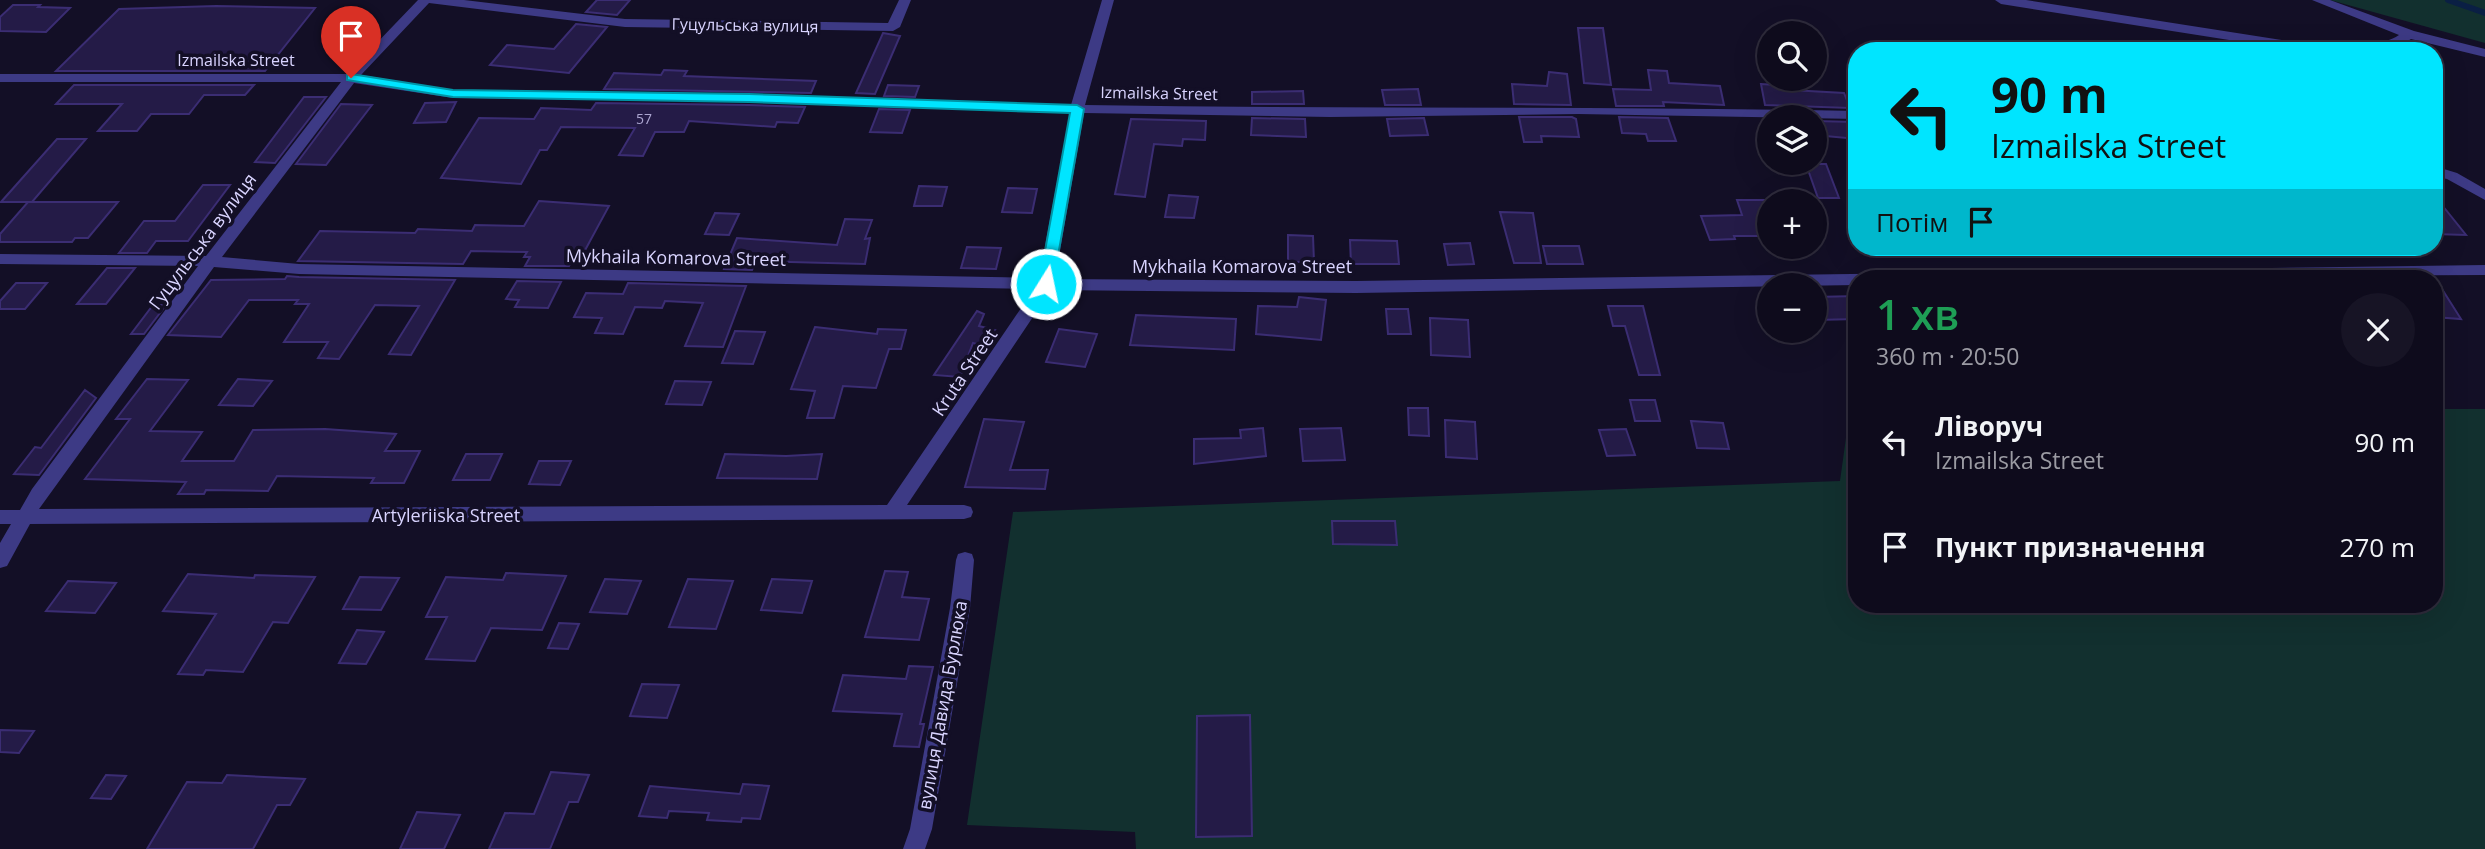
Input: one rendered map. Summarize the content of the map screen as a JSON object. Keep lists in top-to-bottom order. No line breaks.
{"streets":{"street":["Гуцульська вулиця","Izmailska Street","Mykhaila Komarova Street","Kruta Street","Artyleriiska Street","вулиця Давида Бурлюка"]},"crossings":[["Гуцульська вулиця","Izmailska Street"],["Гуцульська вулиця","Mykhaila Komarova Street"],["Гуцульська вулиця","Artyleriiska Street"],["Izmailska Street","Kruta Street"],["Mykhaila Komarova Street","Kruta Street"],["Kruta Street","Artyleriiska Street"]],"house_numbers":["57"],"page":{"map_buttons":["+","−"],"turn":["90 m","Izmailska Street"],"then":"Потім","heading":["1 хв","360 m · 20:50"],"list":[{"name":"Ліворуч","note":"Izmailska Street","value":"90 m"},{"name":"Пункт призначення","value":"270 m"}]}}
